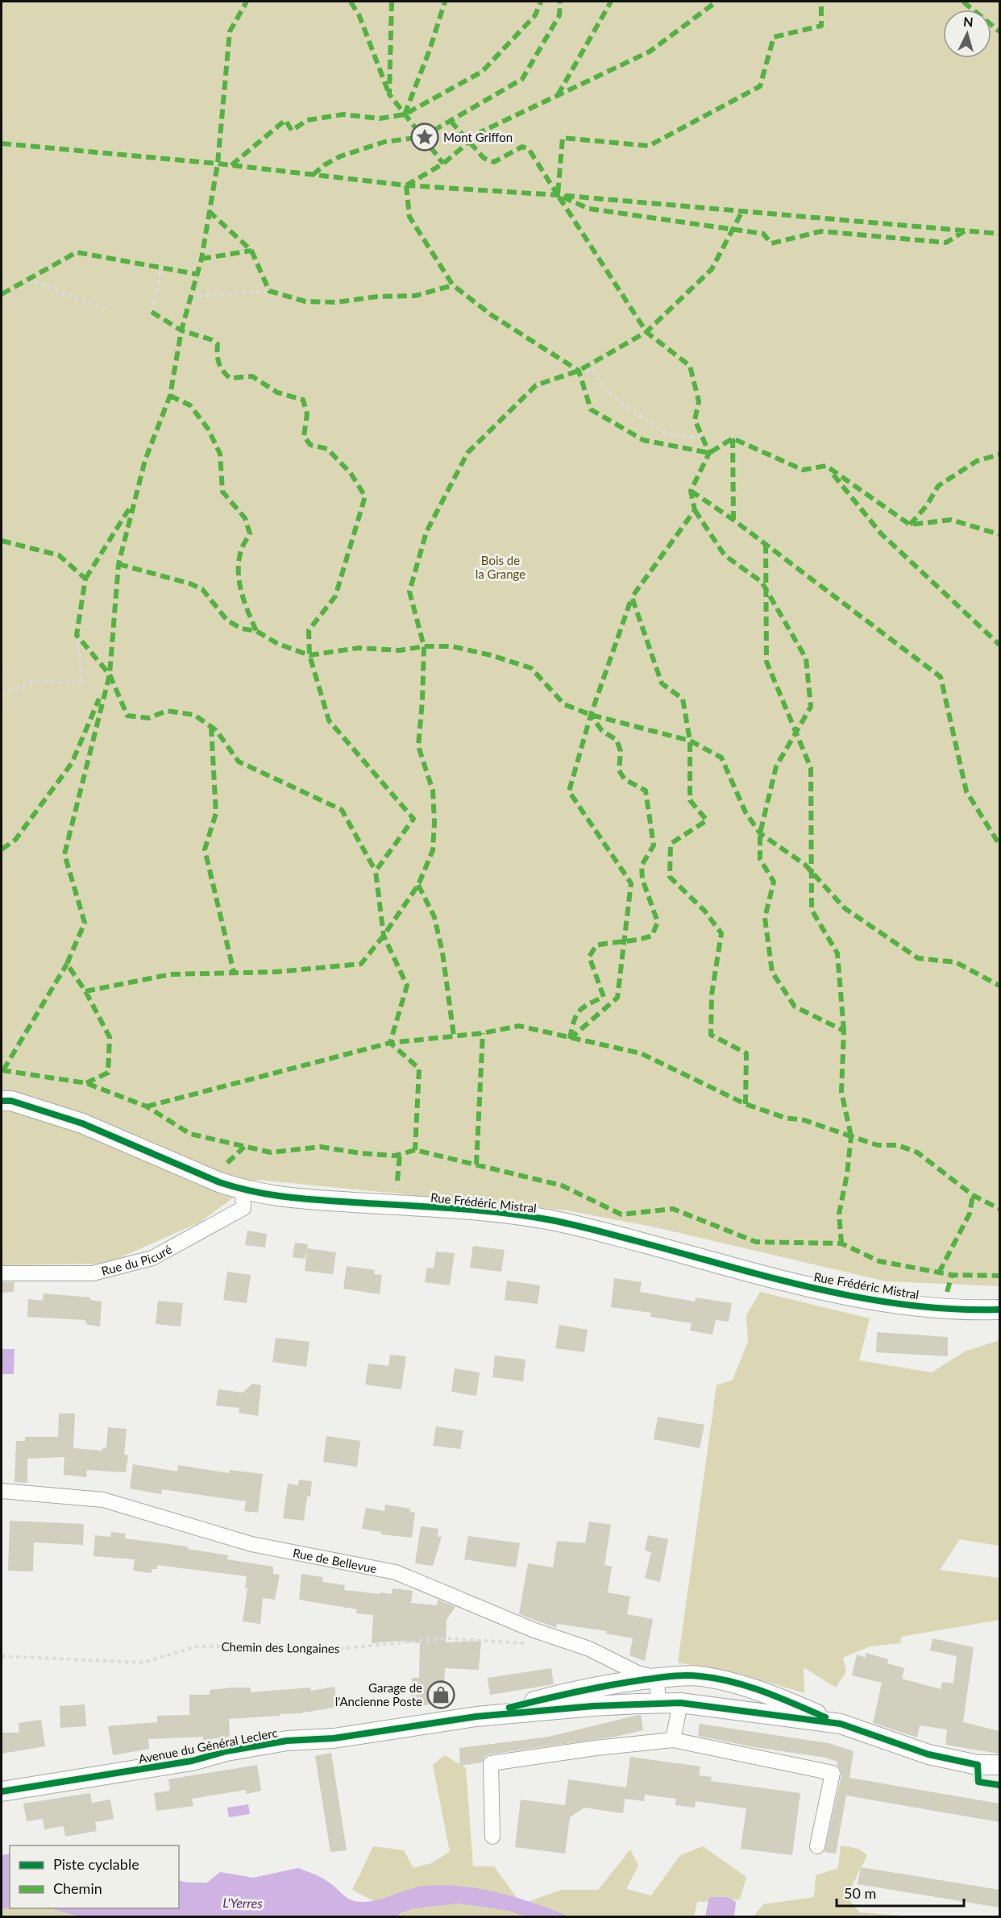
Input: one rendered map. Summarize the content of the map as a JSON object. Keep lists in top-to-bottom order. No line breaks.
{"streets":{"street":["Rue Frédéric Mistral","Rue du Picuré","Rue de Bellevue","Avenue du Général Leclerc"],"path":["Chemin des Longaines"]},"crossings":[["Rue Frédéric Mistral","Rue du Picuré"],["Rue de Bellevue","Avenue du Général Leclerc"]],"water":["L'Yerres"],"parks":["Bois de la Grange"],"places":{"place":["Mont Griffon"],"shop":["Garage de l'Ancienne Poste"]},"legend":["Piste cyclable","Chemin"],"scale_bar":"50 m","north":"top"}
